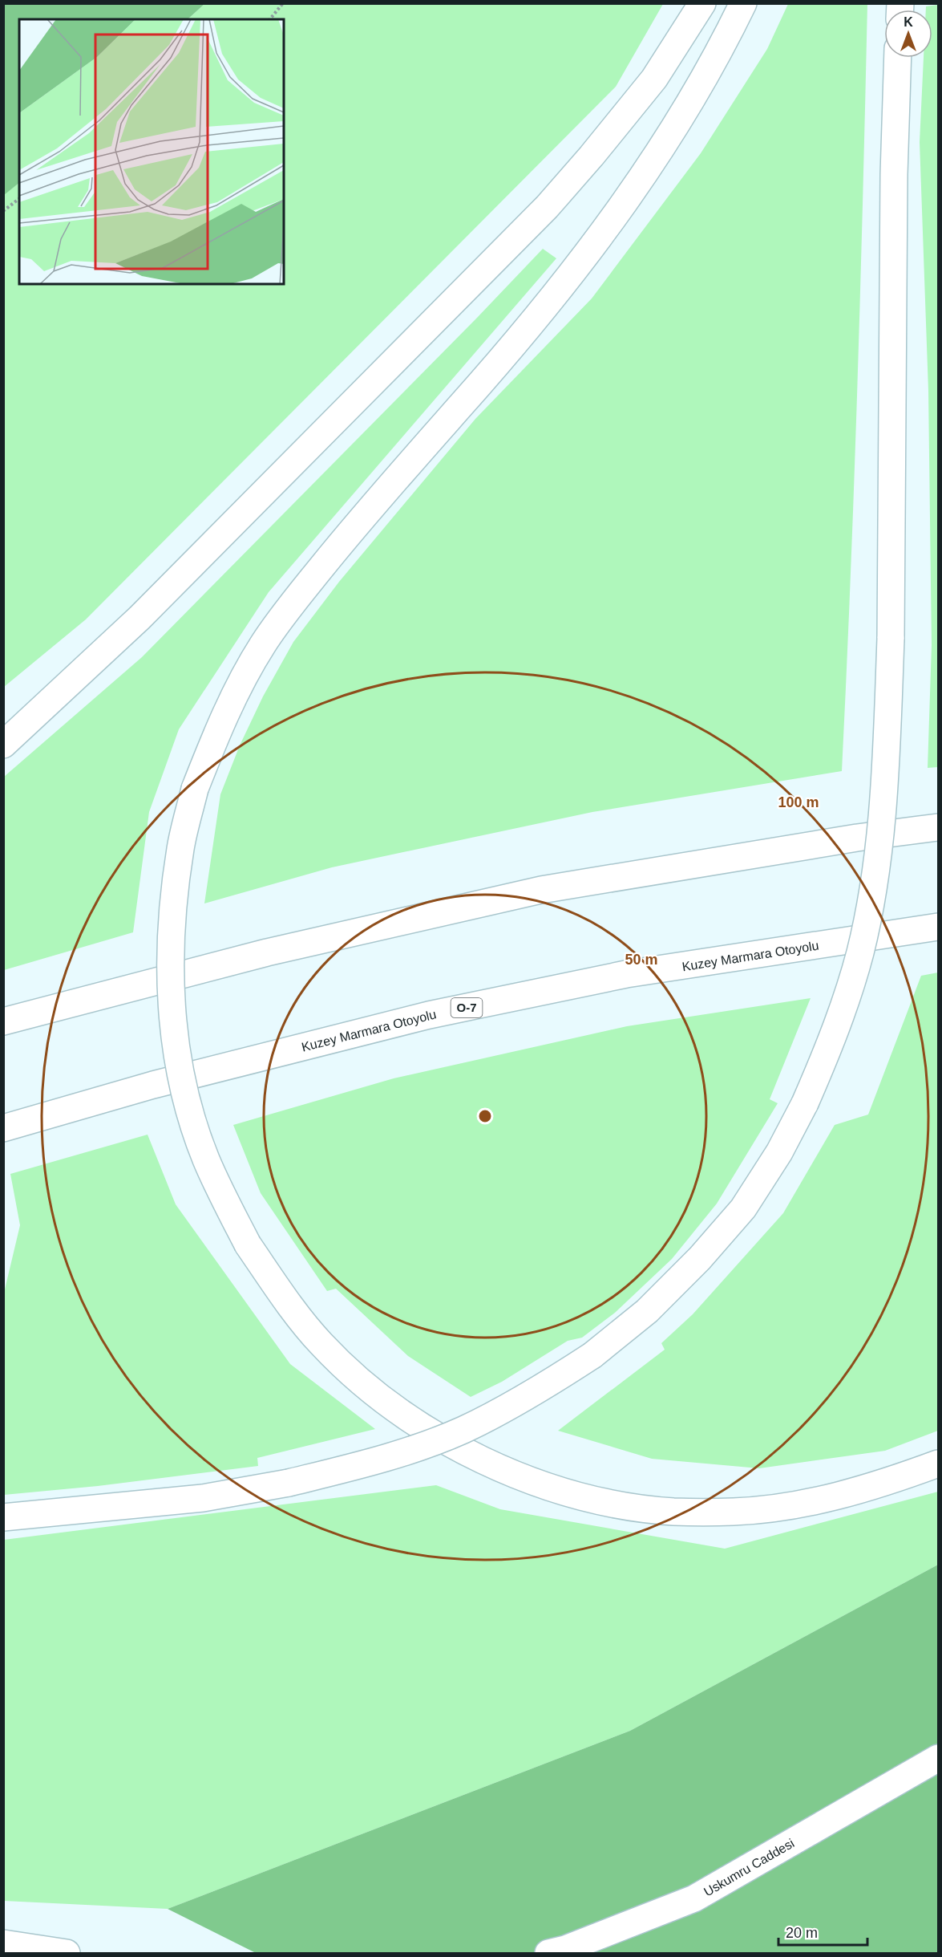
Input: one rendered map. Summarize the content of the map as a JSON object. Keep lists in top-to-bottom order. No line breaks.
{"streets":{"main road":["Kuzey Marmara Otoyolu","O-7","Uskumru Caddesi"]},"scale_bar":"20 m","north":"top","rings":["100 m","50 m"]}
